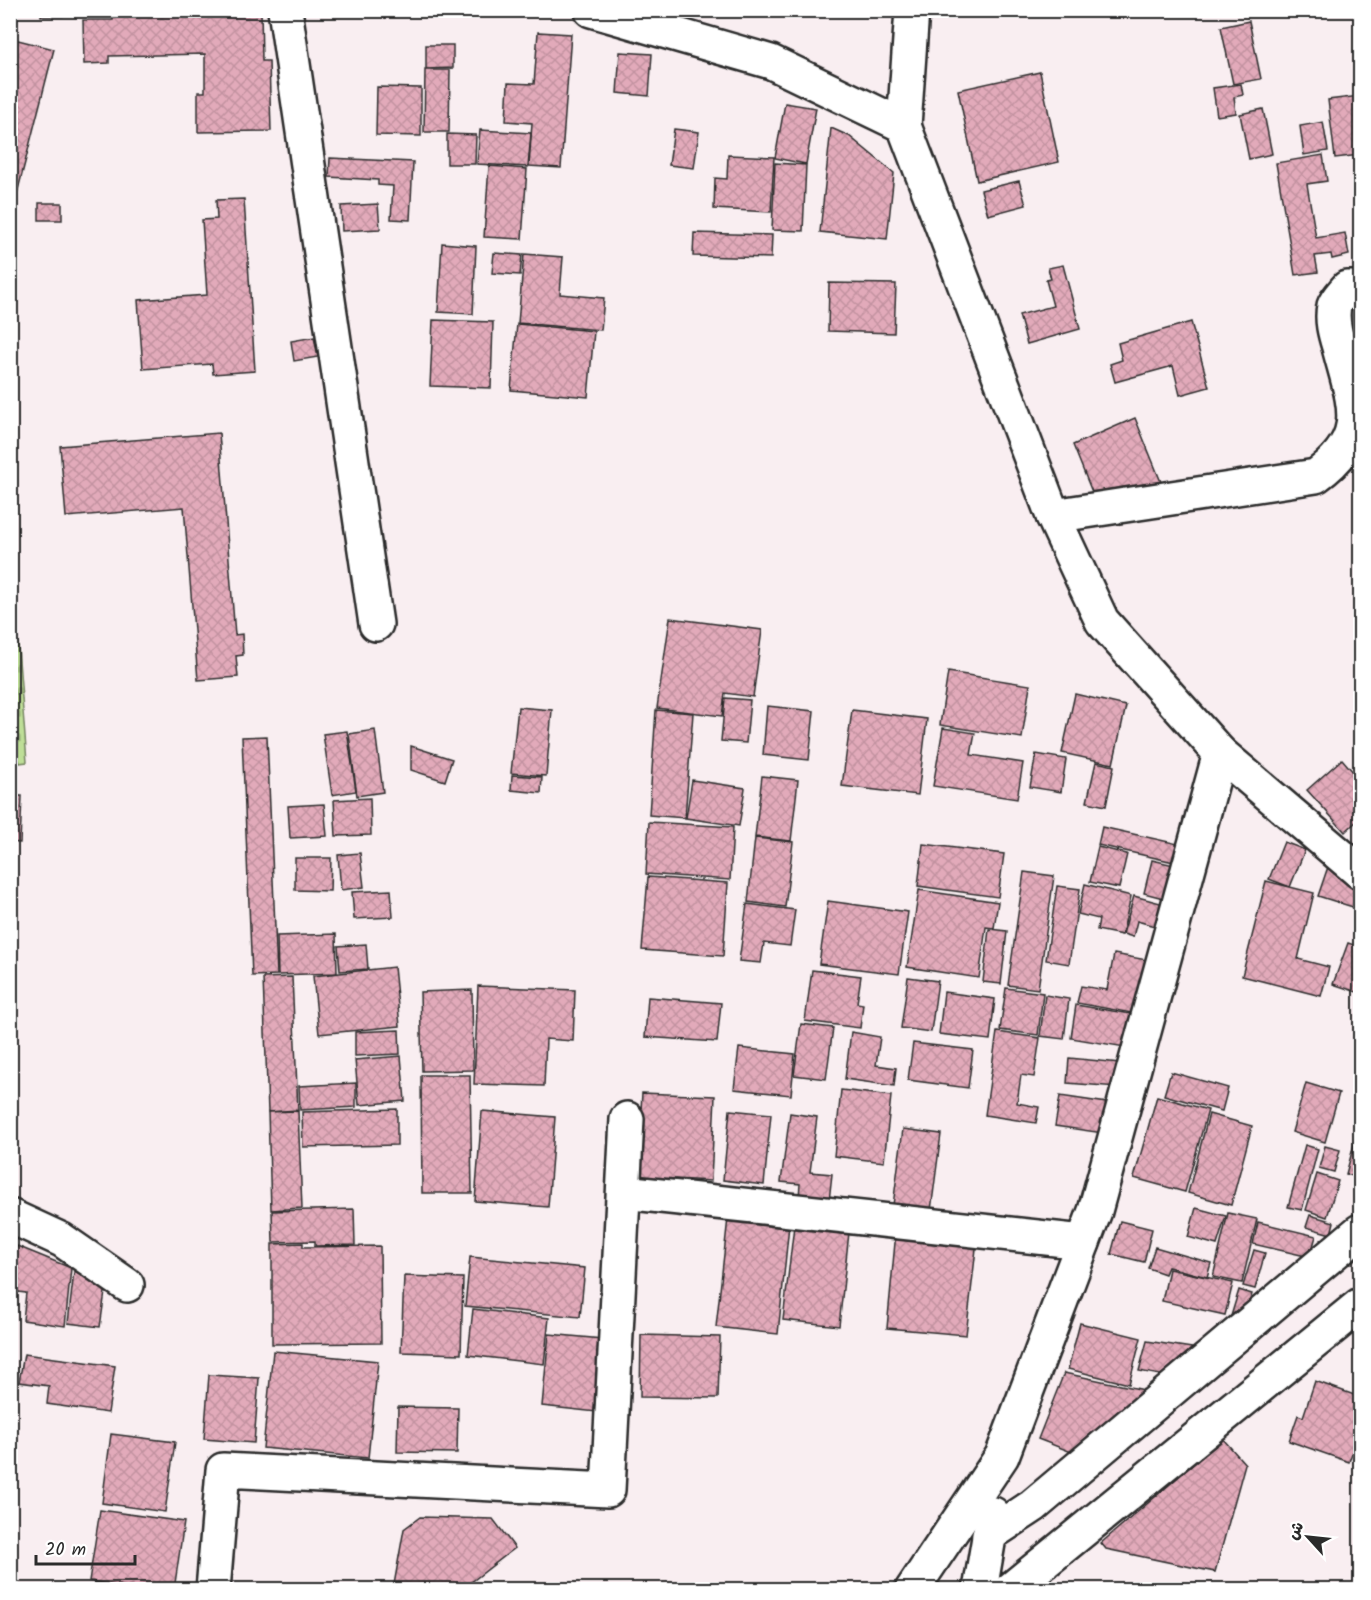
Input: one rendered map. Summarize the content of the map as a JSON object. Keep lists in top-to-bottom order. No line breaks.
{"scale_bar":"20 m","north":"top left"}
